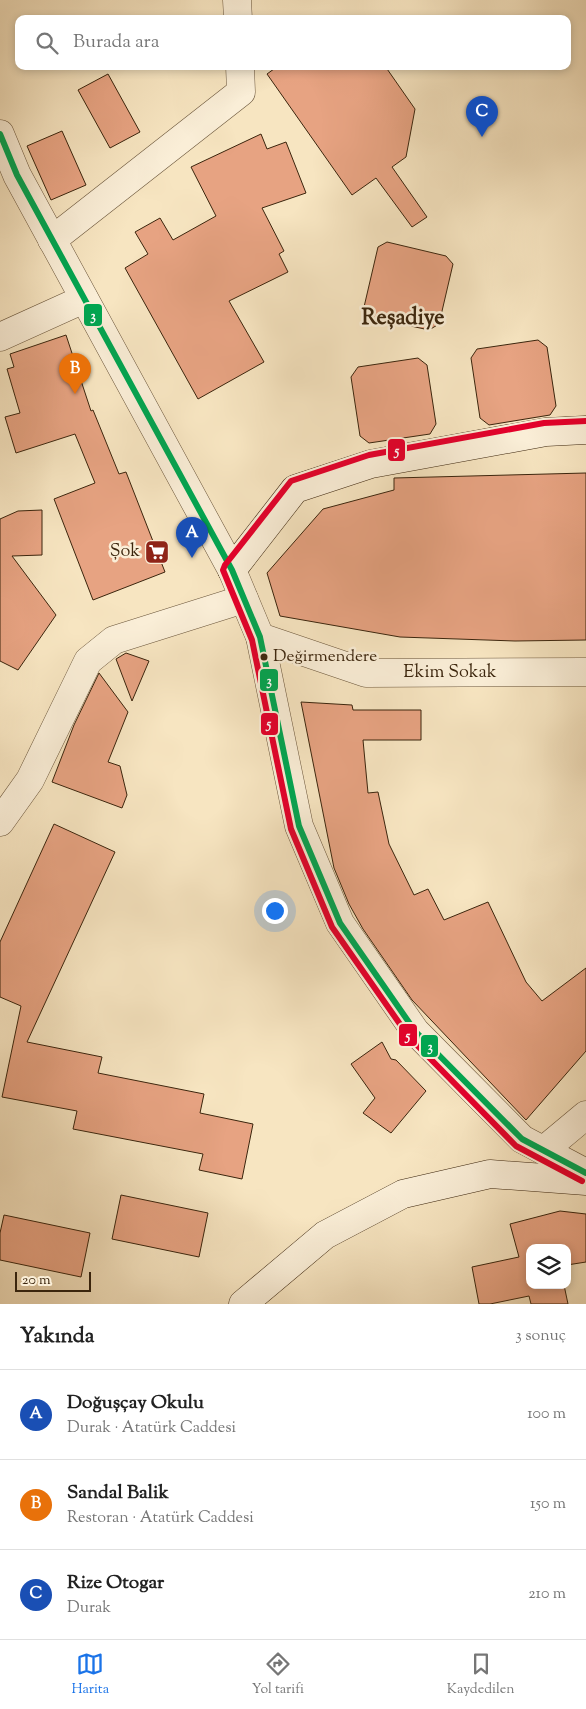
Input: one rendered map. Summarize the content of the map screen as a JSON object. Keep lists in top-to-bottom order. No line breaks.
{"streets":{"street":["Ekim Sokak"]},"districts":["Reşadiye"],"places":{"supermarket":["Şok"],"other":["Değirmendere"]},"lines":["transit line 3","transit line 5"],"scale_bar":"20 m","page":{"search":"Burada ara","pins":["C","B","A"],"scale":"20 m","heading":["Yakında","3 sonuç"],"list":[{"mark":"A","name":"Doğuşçay Okulu","note":"Durak · Atatürk Caddesi","value":"100 m"},{"mark":"B","name":"Sandal Balik","note":"Restoran · Atatürk Caddesi","value":"150 m"},{"mark":"C","name":"Rize Otogar","note":"Durak","value":"210 m"}],"nav":["Harita","Yol tarifi","Kaydedilen"]}}
